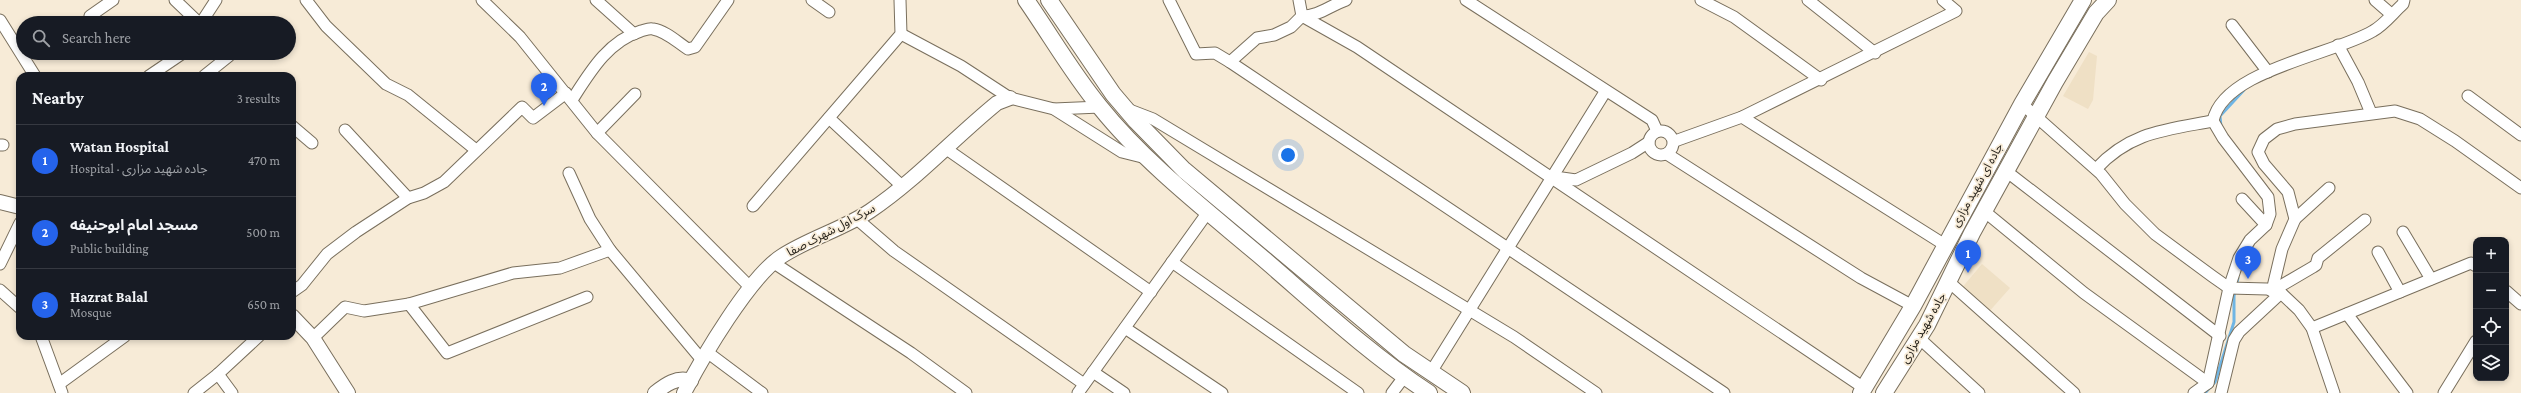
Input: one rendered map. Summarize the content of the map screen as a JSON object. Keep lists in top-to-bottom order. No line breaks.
{"streets":{"main road":["جاده ای شهید مزاری","جاده شهید مزاری"],"street":["سرک اول شهرک صفا"]},"crossings":[["جاده ای شهید مزاری","جاده شهید مزاری"]],"page":{"search":"Search here","heading":["Nearby","3 results"],"pins":["2","1","3"],"list":[{"mark":"1","name":"Watan Hospital","note":"Hospital · جاده شهید مزاری","value":"470 m"},{"mark":"2","name":"مسجد امام ابوحنیفه","note":"Public building","value":"500 m"},{"mark":"3","name":"Hazrat Balal","note":"Mosque","value":"650 m"}],"map_buttons":["+","−"]}}
